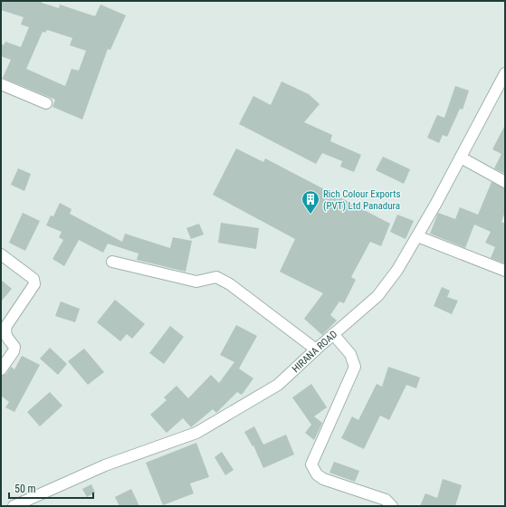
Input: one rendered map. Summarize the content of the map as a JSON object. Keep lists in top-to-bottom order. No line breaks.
{"streets":{"street":["HIRANA ROAD"]},"places":{"building":["Rich Colour Exports (PVT) Ltd Panadura"]},"scale_bar":"50 m"}
